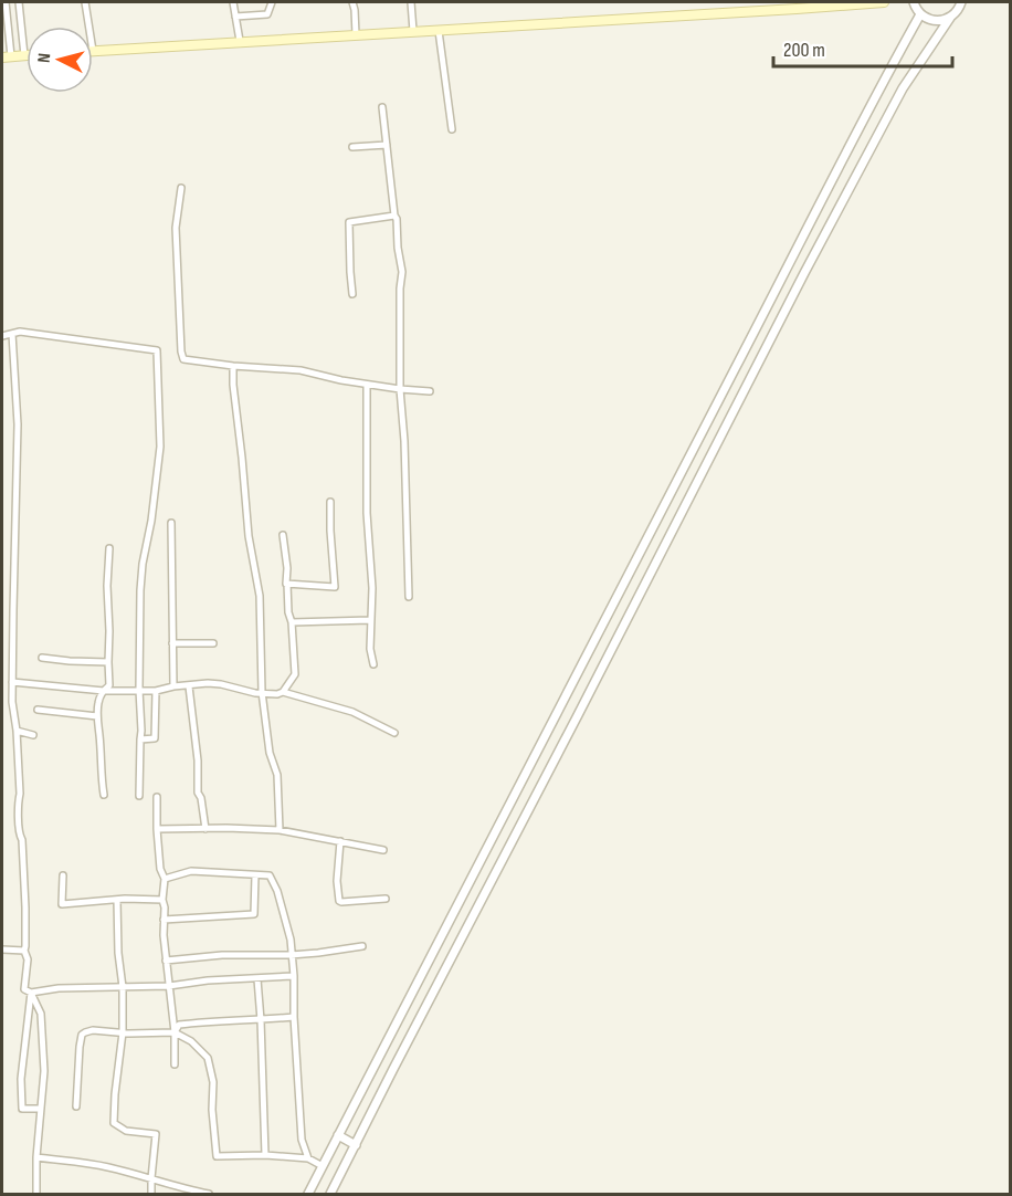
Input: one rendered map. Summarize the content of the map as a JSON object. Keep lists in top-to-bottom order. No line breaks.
{"scale_bar":"200 m","north":"left"}
